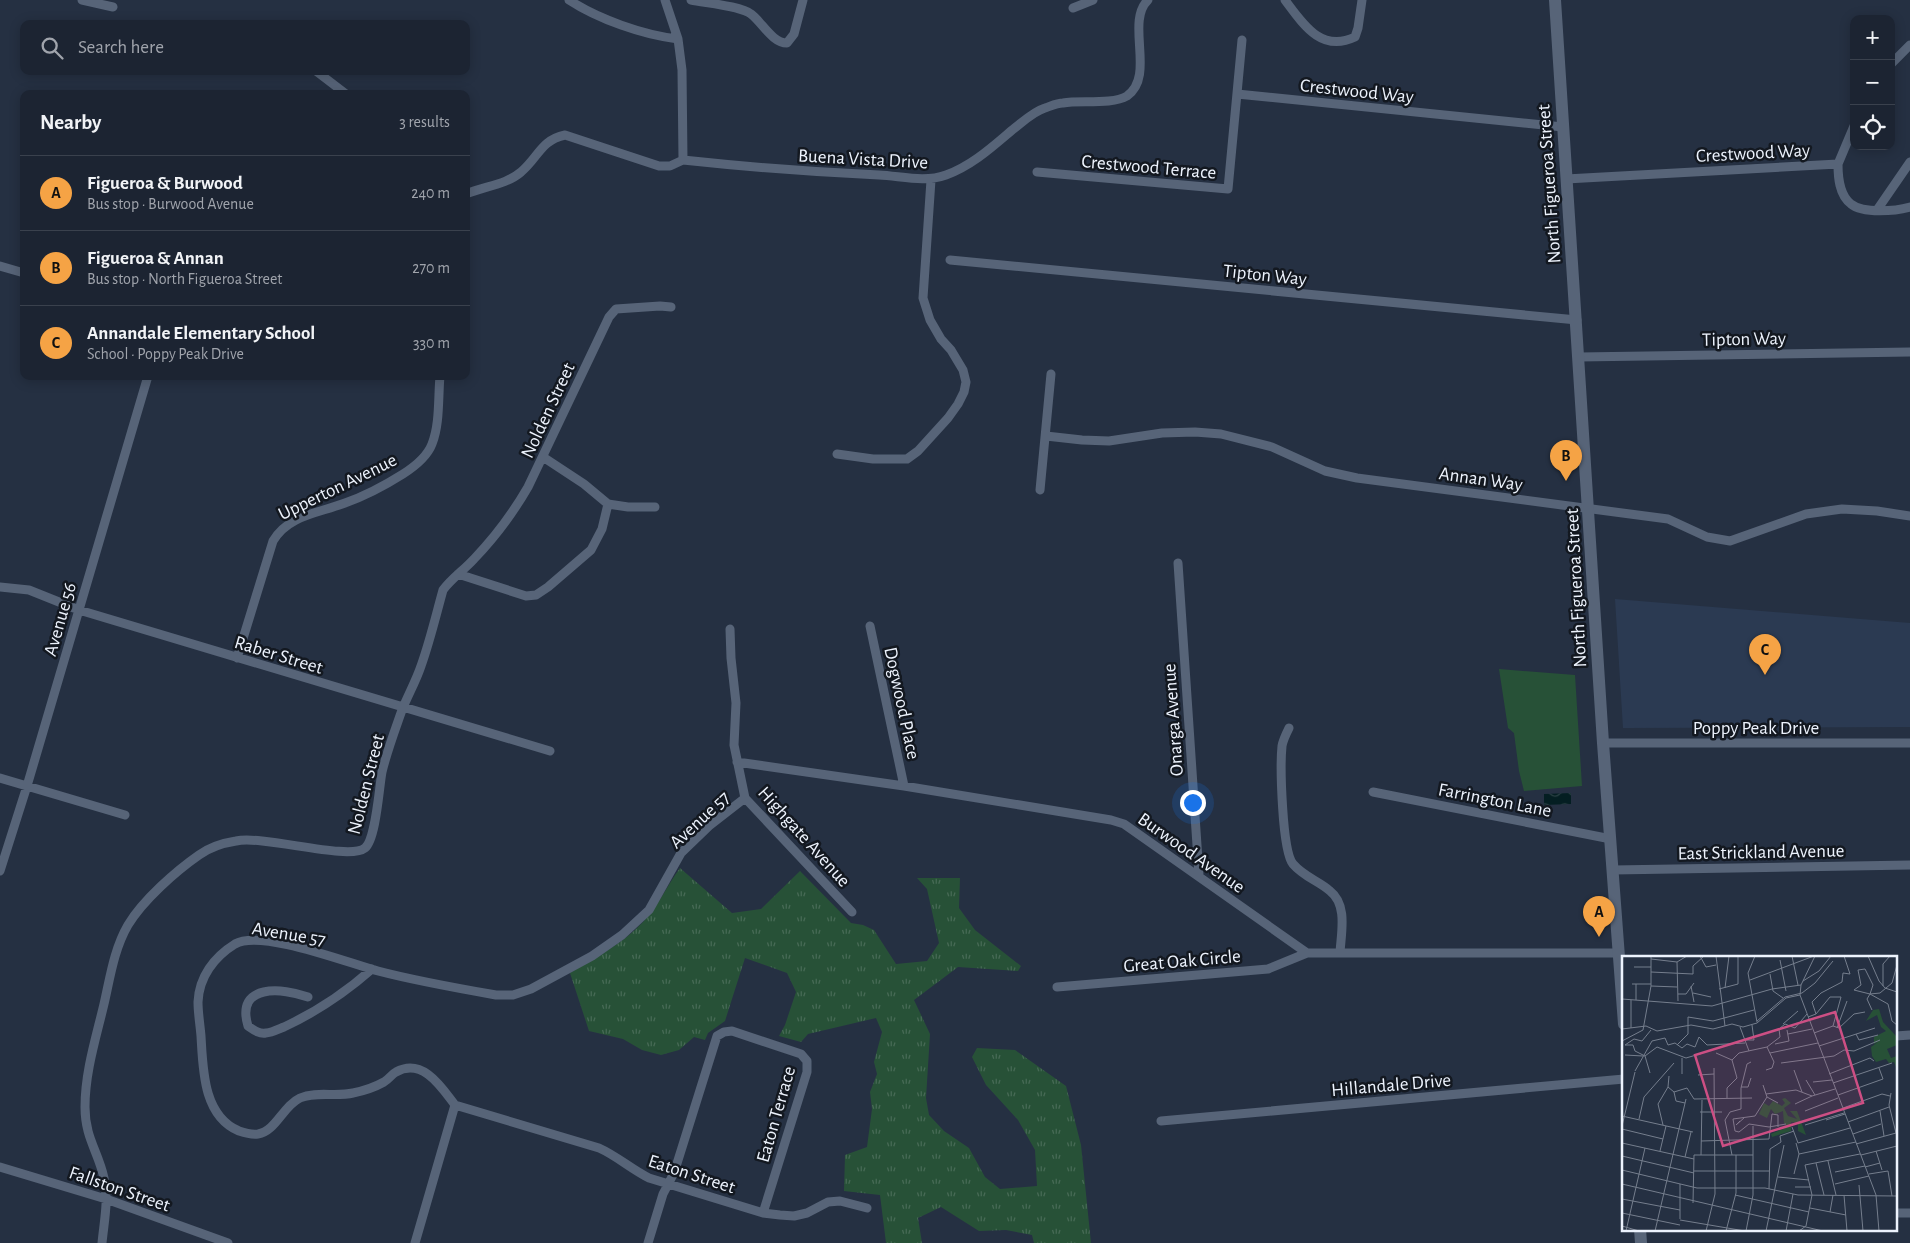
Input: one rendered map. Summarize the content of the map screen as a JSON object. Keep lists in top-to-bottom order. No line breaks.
{"streets":{"main road":["North Figueroa Street"],"street":["Crestwood Way","Buena Vista Drive","Crestwood Terrace","Tipton Way","Nolden Street","Annan Way","Upperton Avenue","Avenue 56","Raber Street","Dogwood Place","Onarga Avenue","Poppy Peak Drive","Farrington Lane","Avenue 57","Highgate Avenue","East Strickland Avenue","Burwood Avenue","Great Oak Circle","Hillandale Drive","Eaton Terrace","Eaton Street","Fallston Street"]},"crossings":[["Crestwood Way","Crestwood Terrace"],["Crestwood Way","North Figueroa Street"],["North Figueroa Street","Tipton Way"],["North Figueroa Street","Annan Way"],["North Figueroa Street","Poppy Peak Drive"],["North Figueroa Street","Farrington Lane"],["North Figueroa Street","East Strickland Avenue"],["Nolden Street","Raber Street"],["Nolden Street","Fallston Street"],["Upperton Avenue","Raber Street"],["Avenue 56","Raber Street"],["Dogwood Place","Burwood Avenue"],["Onarga Avenue","Burwood Avenue"],["Avenue 57","Highgate Avenue"],["Avenue 57","Eaton Street"],["Highgate Avenue","Burwood Avenue"],["Burwood Avenue","Great Oak Circle"],["Eaton Terrace","Eaton Street"]],"page":{"map_buttons":["+","−"],"search":"Search here","heading":["Nearby","3 results"],"list":[{"mark":"A","name":"Figueroa & Burwood","note":"Bus stop · Burwood Avenue","value":"240 m"},{"mark":"B","name":"Figueroa & Annan","note":"Bus stop · North Figueroa Street","value":"270 m"},{"mark":"C","name":"Annandale Elementary School","note":"School · Poppy Peak Drive","value":"330 m"}],"pins":["B","C","A"]}}
